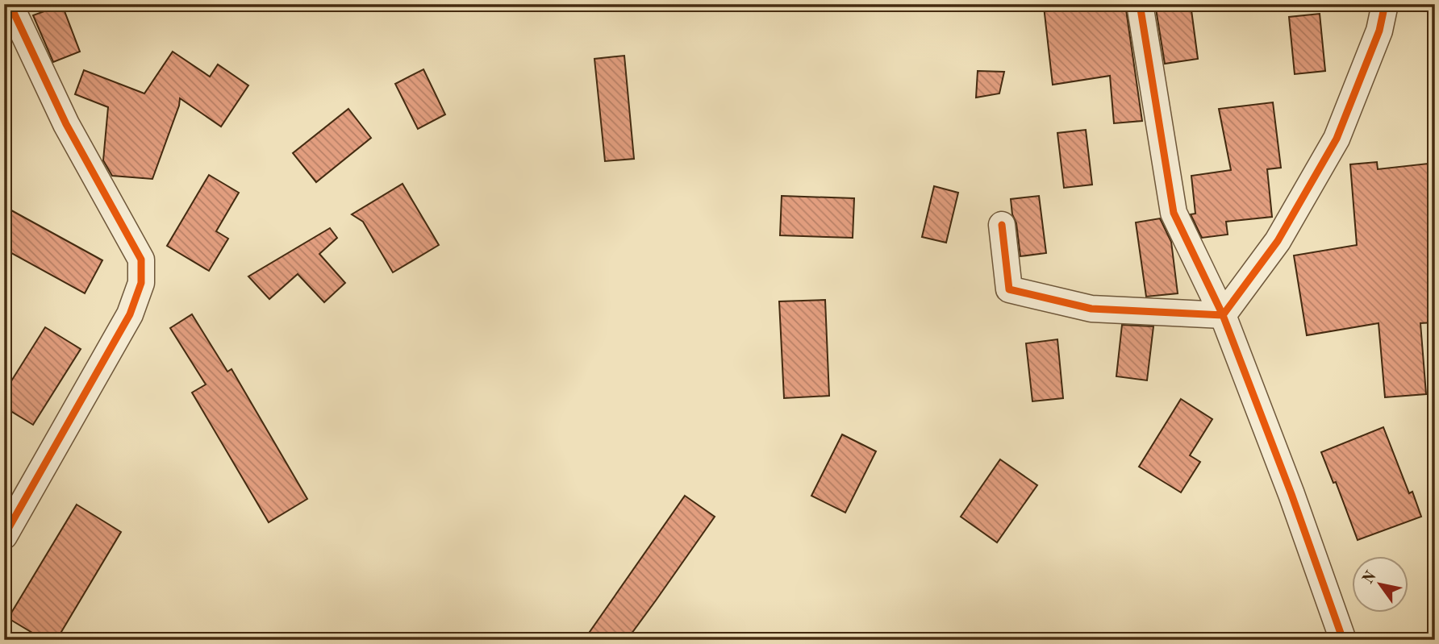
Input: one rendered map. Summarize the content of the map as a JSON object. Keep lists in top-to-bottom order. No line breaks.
{"north":"top left"}
